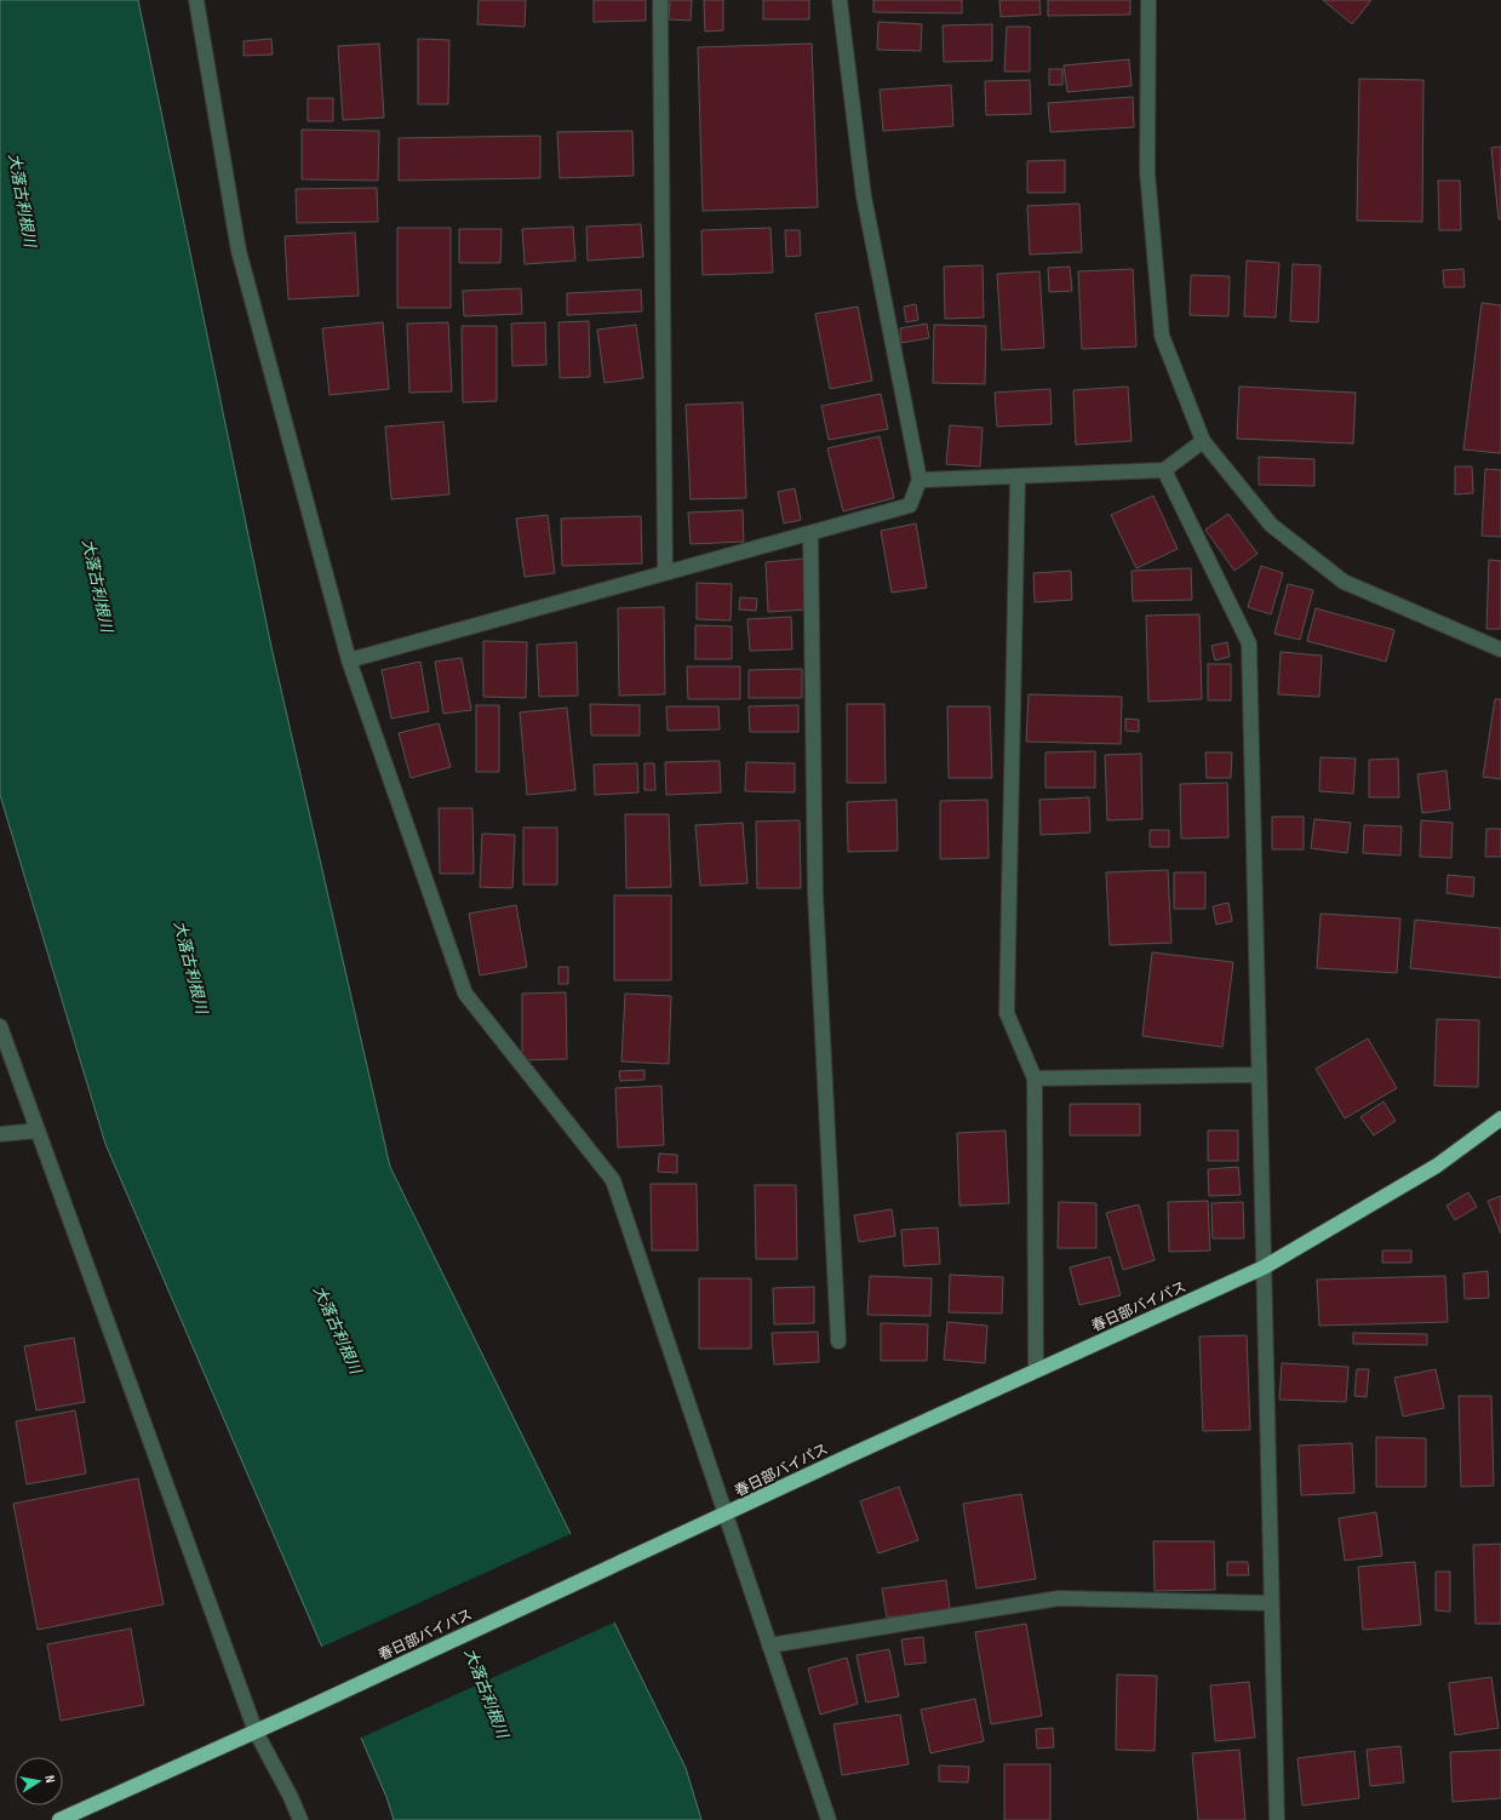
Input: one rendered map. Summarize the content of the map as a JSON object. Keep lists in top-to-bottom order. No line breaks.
{"streets":{"highway":["春日部バイパス"]},"water":["大落古利根川"],"north":"right"}
